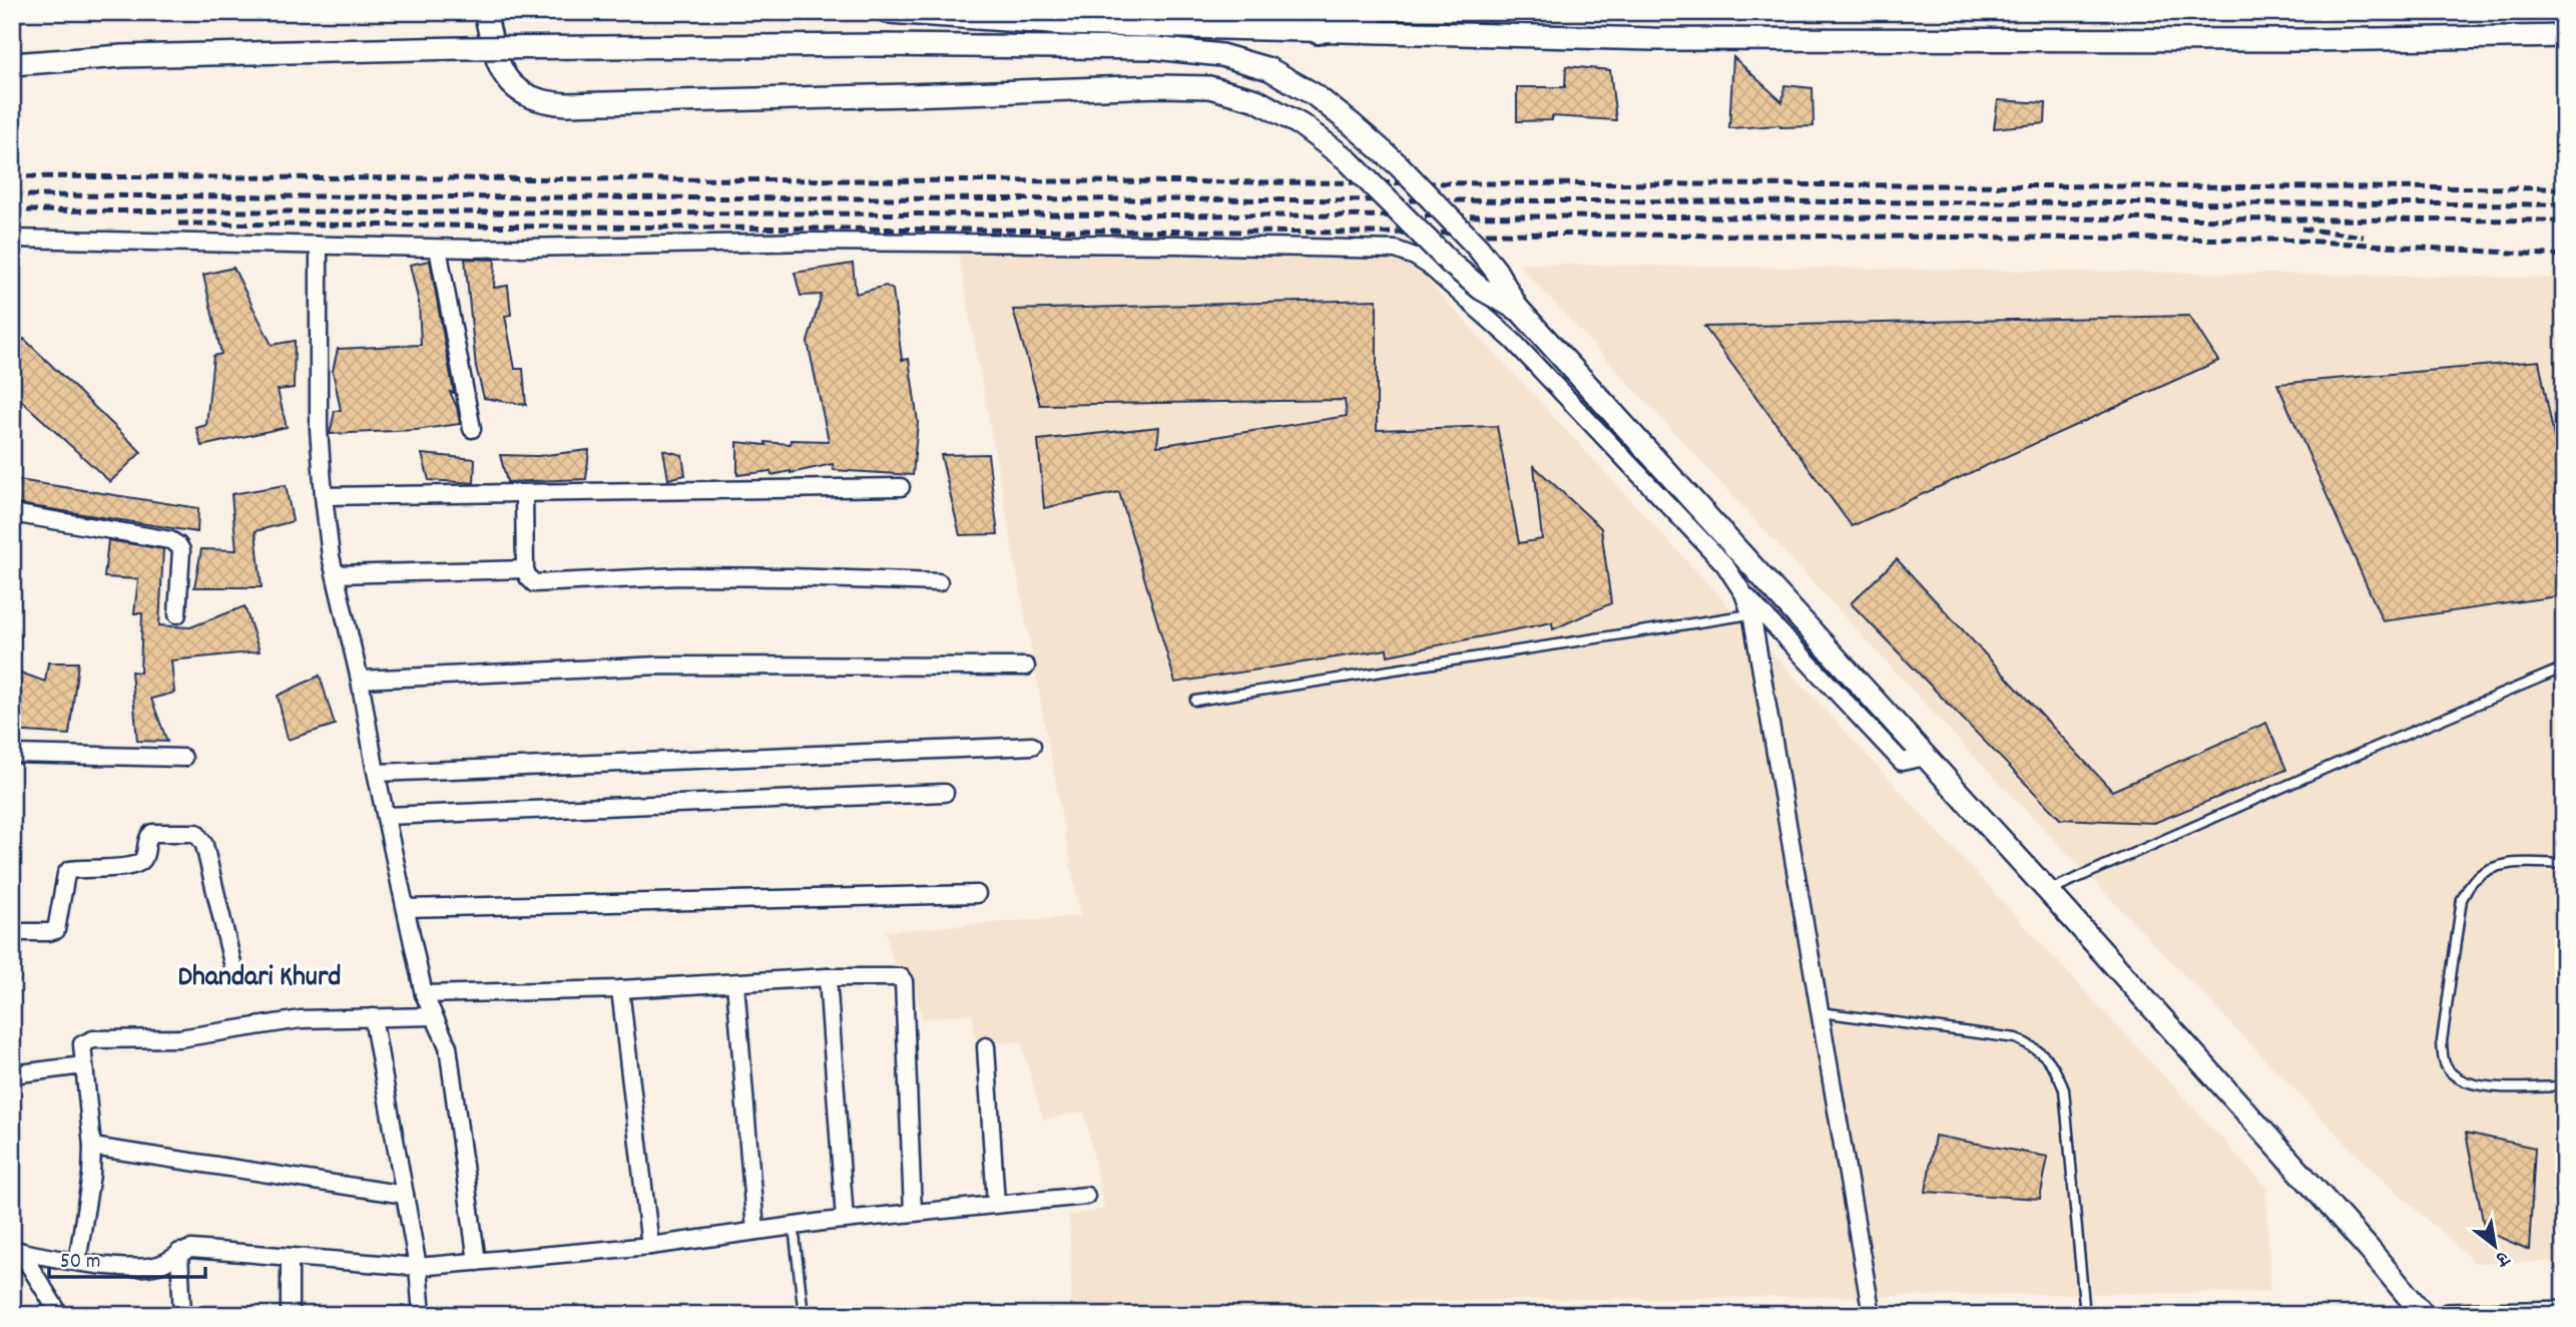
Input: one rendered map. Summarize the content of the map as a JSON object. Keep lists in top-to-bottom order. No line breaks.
{"districts":["Dhandari Khurd"],"scale_bar":"50 m","north":"bottom right"}
